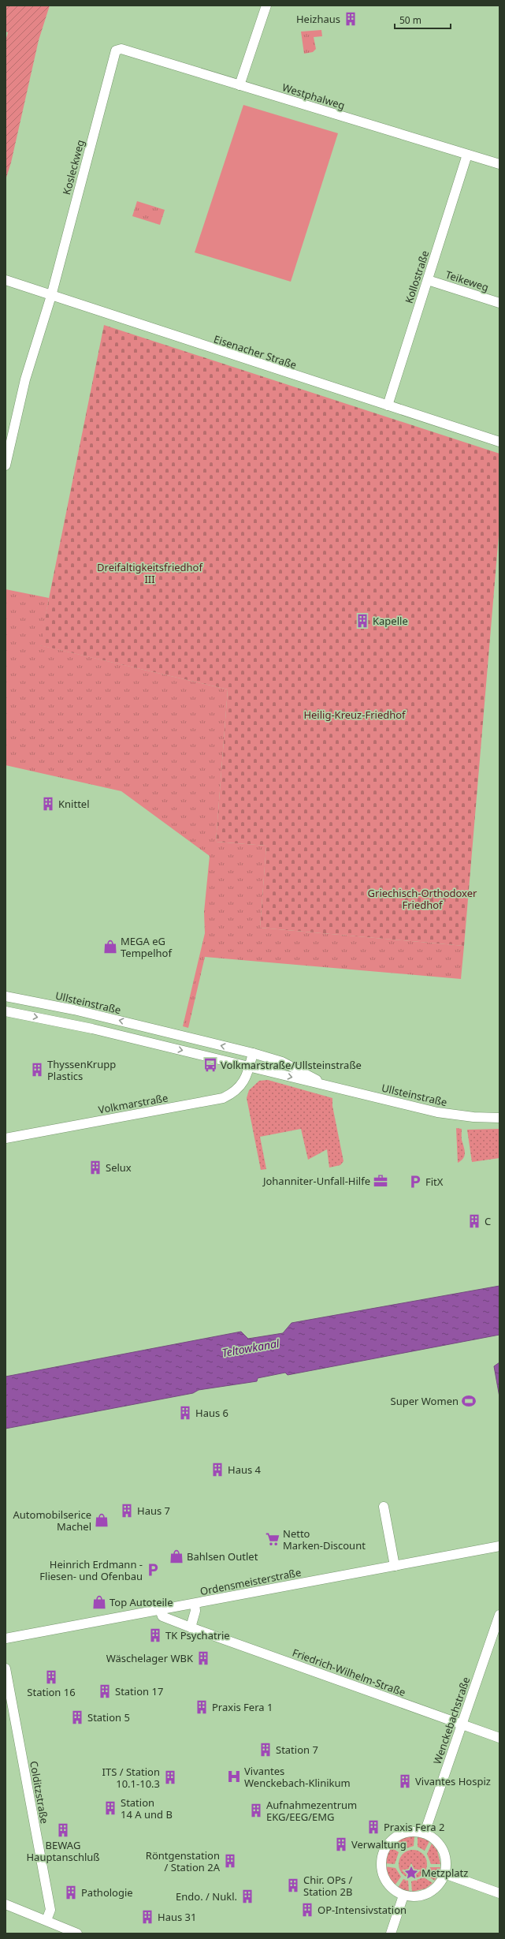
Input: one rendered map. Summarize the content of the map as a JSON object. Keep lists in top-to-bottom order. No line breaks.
{"streets":{"street":["Westphalweg","Kosleckweg","Kollostraße","Teikeweg","Eisenacher Straße","Ullsteinstraße","Volkmarstraße","Ordensmeisterstraße","Friedrich-Wilhelm-Straße","Wenckebachstraße","Colditzstraße"]},"crossings":[["Westphalweg","Kosleckweg"],["Westphalweg","Kollostraße"],["Kosleckweg","Eisenacher Straße"],["Kollostraße","Teikeweg"],["Kollostraße","Eisenacher Straße"],["Ullsteinstraße","Volkmarstraße"],["Ordensmeisterstraße","Friedrich-Wilhelm-Straße"],["Friedrich-Wilhelm-Straße","Wenckebachstraße"]],"water":["Teltowkanal"],"parks":["Dreifaltigkeitsfriedhof III","Heilig-Kreuz-Friedhof","Griechisch-Orthodoxer Friedhof"],"places":{"building":["Heizhaus","Kapelle","Knittel","ThyssenKrupp Plastics","Selux","C","Haus 6","Haus 4","Haus 7","TK Psychatrie","Wäschelager WBK","Station 16","Station 17","Praxis Fera 1","Station 5","Station 7","ITS / Station 10.1-10.3","Vivantes Hospiz","Station 14 A und B","Aufnahmezentrum EKG/EEG/EMG","Praxis Fera 2","BEWAG Hauptanschluß","Verwaltung","Röntgenstation / Station 2A","Chir. OPs / Station 2B","Pathologie","Endo. / Nukl.","OP-Intensivstation","Haus 31"],"shop":["MEGA eG Tempelhof","Automobilserice Machel","Bahlsen Outlet","Top Autoteile"],"bus stop":["Volkmarstraße/Ullsteinstraße"],"office":["Johanniter-Unfall-Hilfe"],"parking":["FitX","Heinrich Erdmann - Fliesen- und Ofenbau"],"sports":["Super Women"],"supermarket":["Netto Marken-Discount"],"hospital":["Vivantes Wenckebach-Klinikum"],"place":["Metzplatz"]},"scale_bar":"50 m"}
